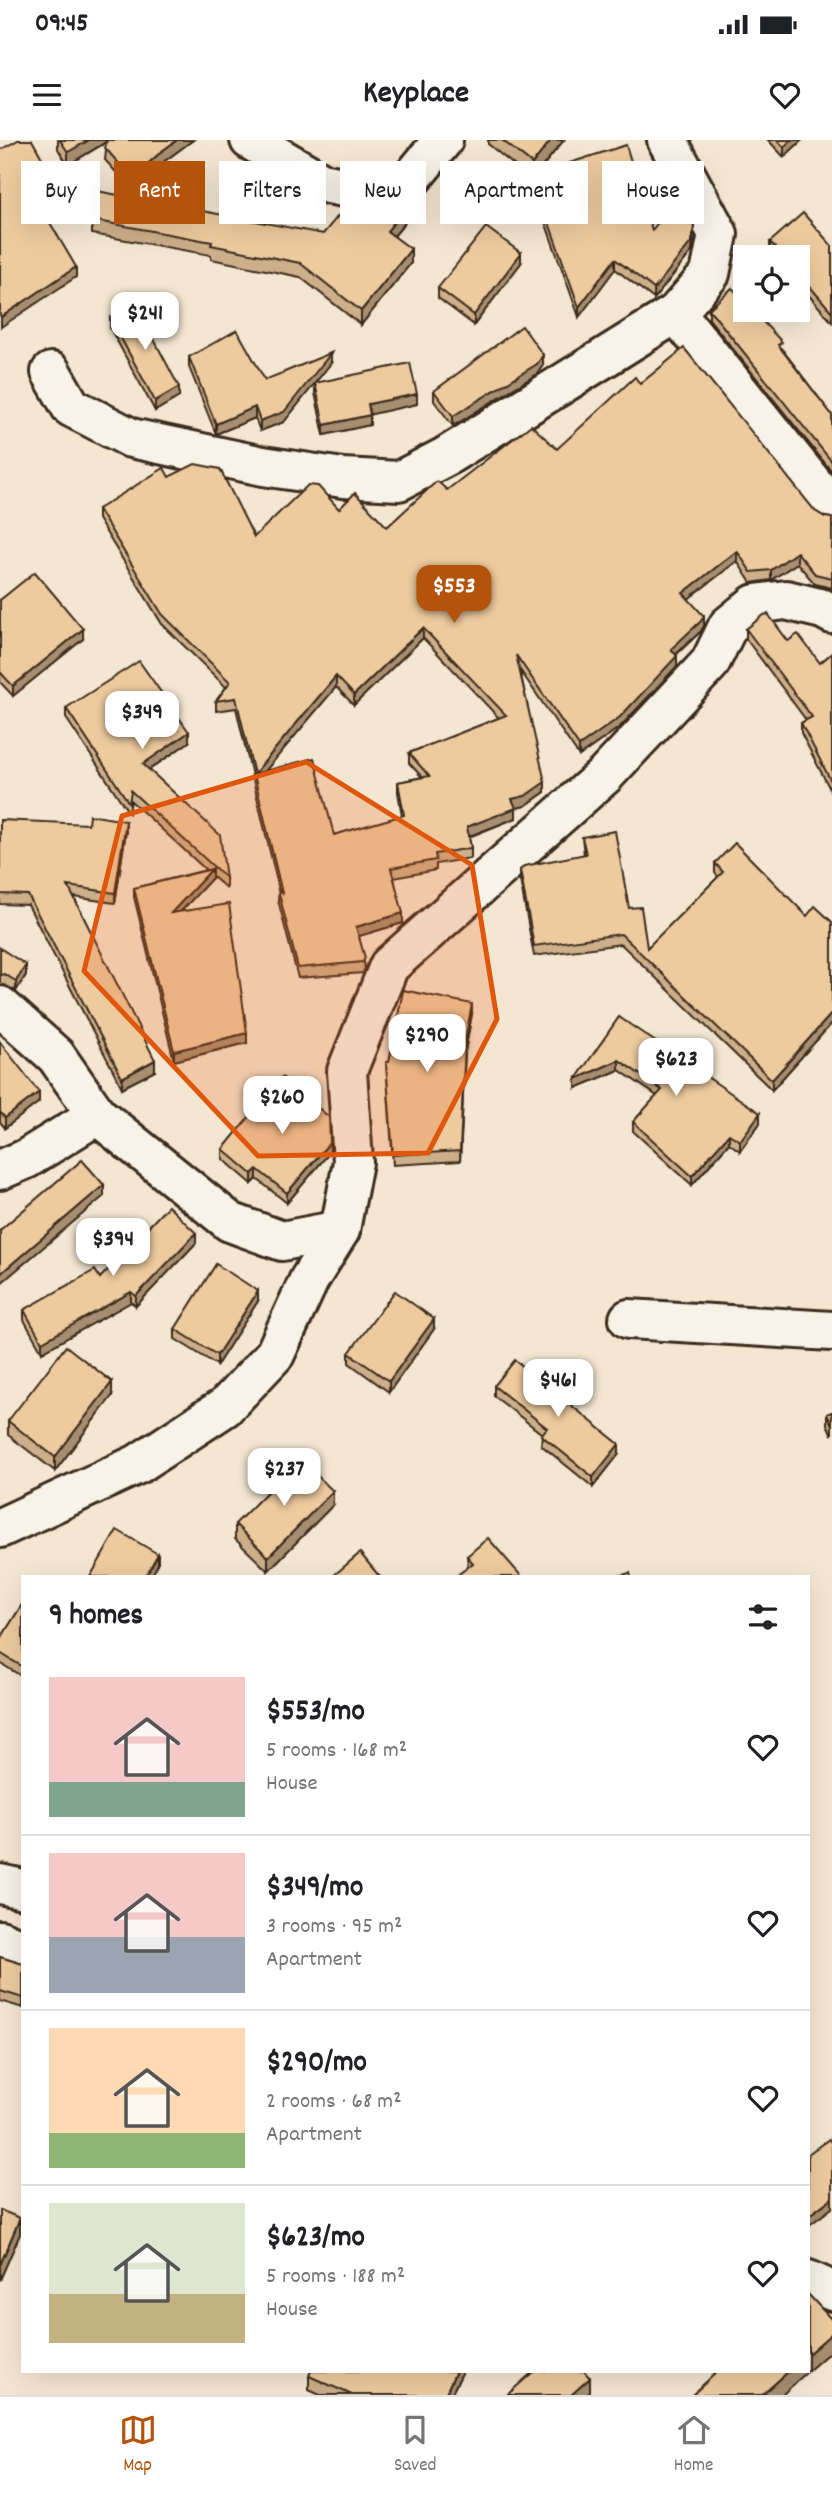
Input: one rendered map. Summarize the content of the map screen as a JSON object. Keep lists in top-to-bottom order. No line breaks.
{"page":{"status":"09:45","header":"Keyplace","chip":["Buy","Rent","Filters","New","Apartment","House"],"price":["$241","$553","$349","$290","$623","$260","$394","$461","$237"],"heading":"9 homes","list":[{"name":"$553/mo","note":"5 rooms · 168 m² · House"},{"name":"$349/mo","note":"3 rooms · 95 m² · Apartment"},{"name":"$290/mo","note":"2 rooms · 68 m² · Apartment"},{"name":"$623/mo","note":"5 rooms · 188 m² · House"}],"tabs":["Map","Saved","Home"]}}
